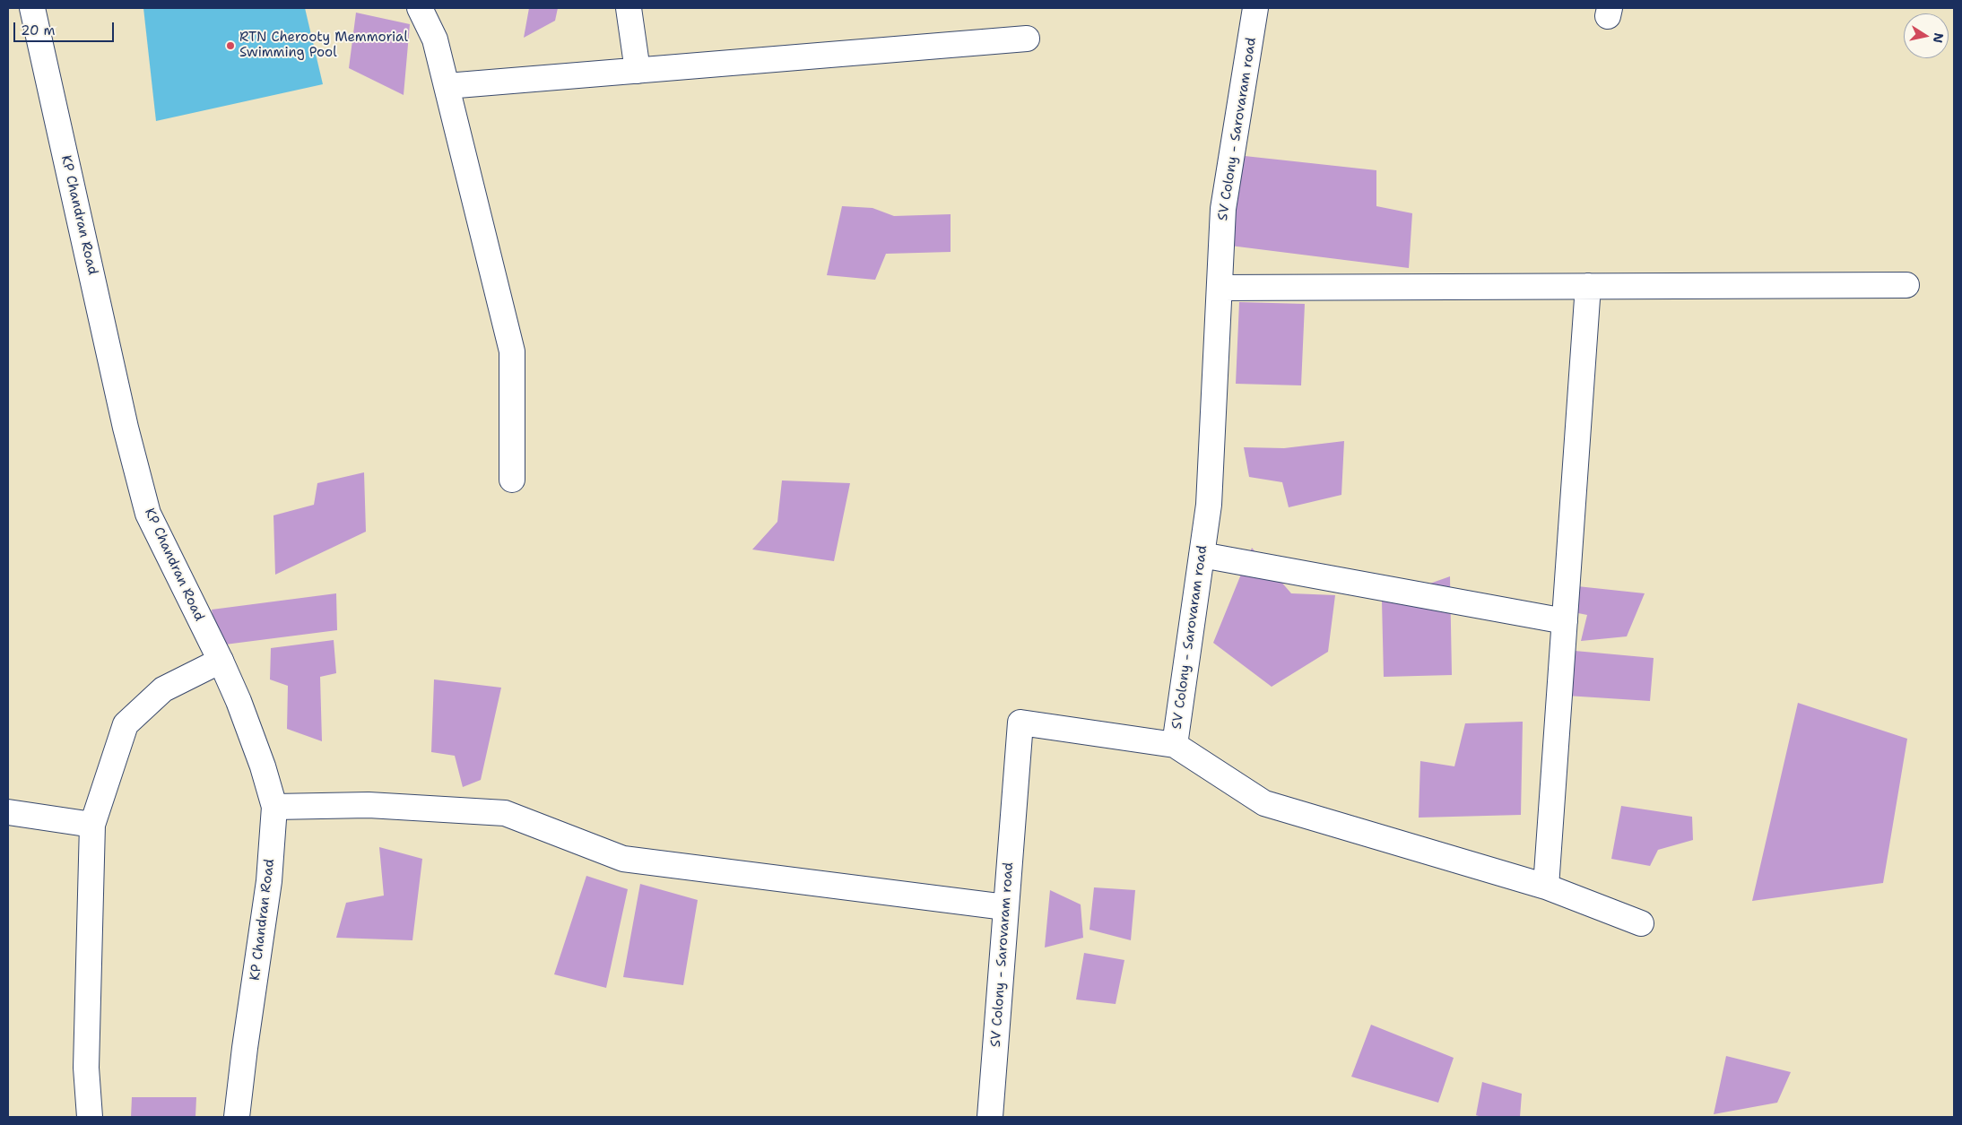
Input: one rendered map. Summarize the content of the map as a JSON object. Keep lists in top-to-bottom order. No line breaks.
{"streets":{"street":["SV Colony - Sarovaram road","KP Chandran Road"]},"places":["RTN Cherooty Memmorial Swimming Pool"],"scale_bar":"20 m","north":"right"}
